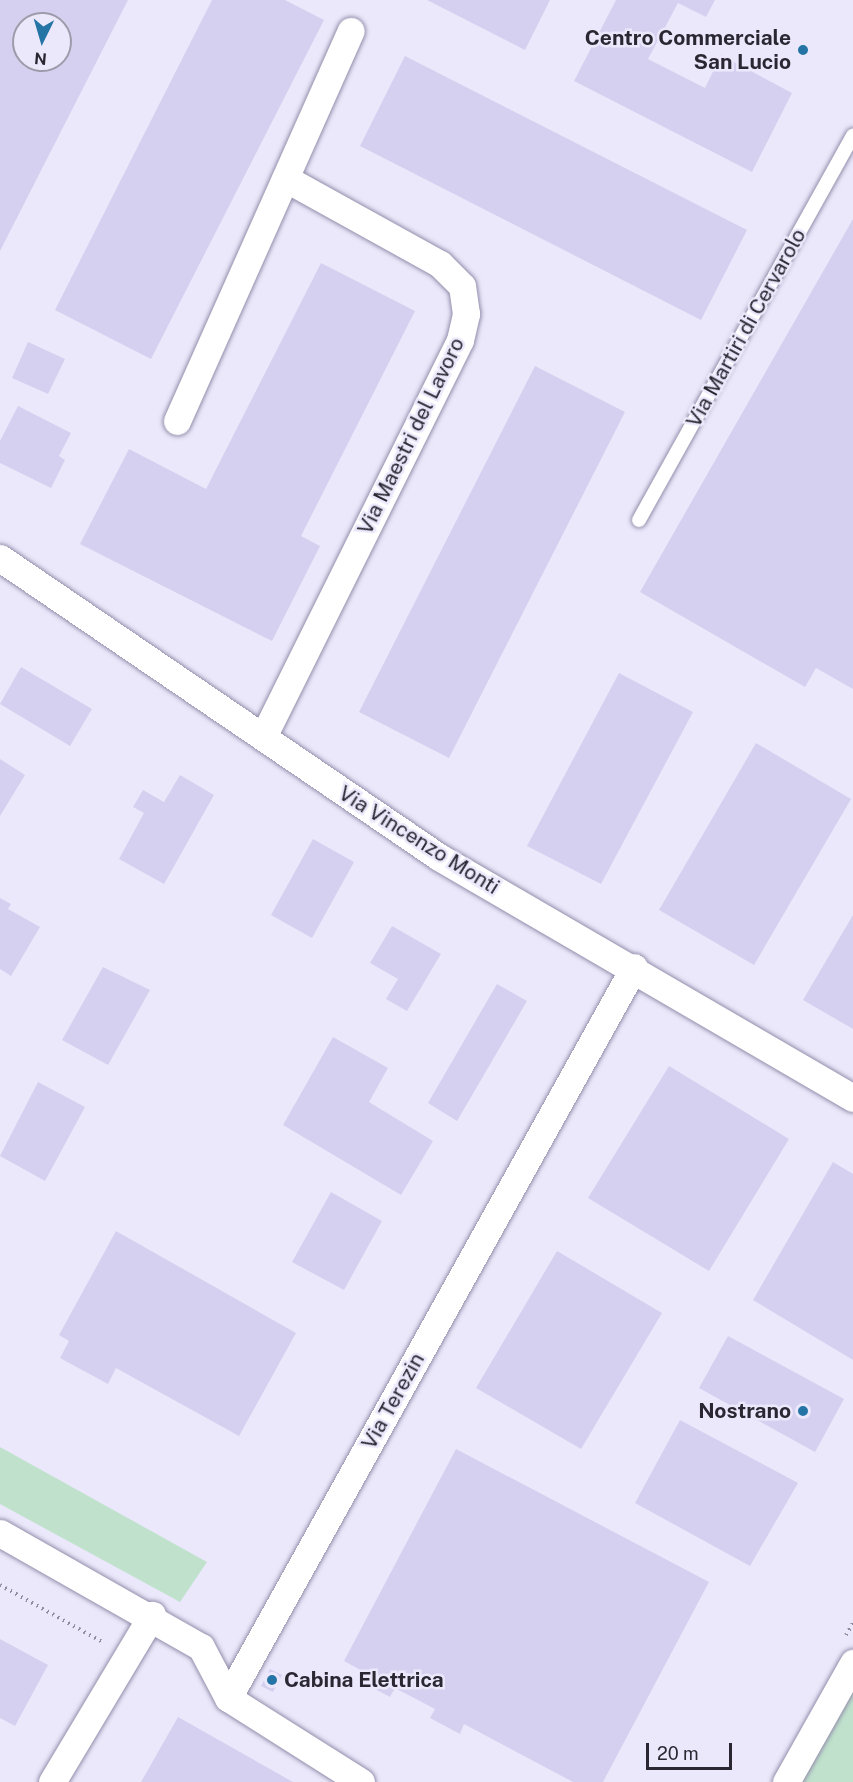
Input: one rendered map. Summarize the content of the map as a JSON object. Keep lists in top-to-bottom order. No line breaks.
{"streets":{"street":["Via Maestri del Lavoro","Via Vincenzo Monti","Via Terezin"],"lane":["Via Martiri di Cervarolo"]},"crossings":[["Via Maestri del Lavoro","Via Vincenzo Monti"],["Via Vincenzo Monti","Via Terezin"]],"places":["Centro Commerciale San Lucio","Nostrano","Cabina Elettrica"],"scale_bar":"20 m","north":"bottom"}
